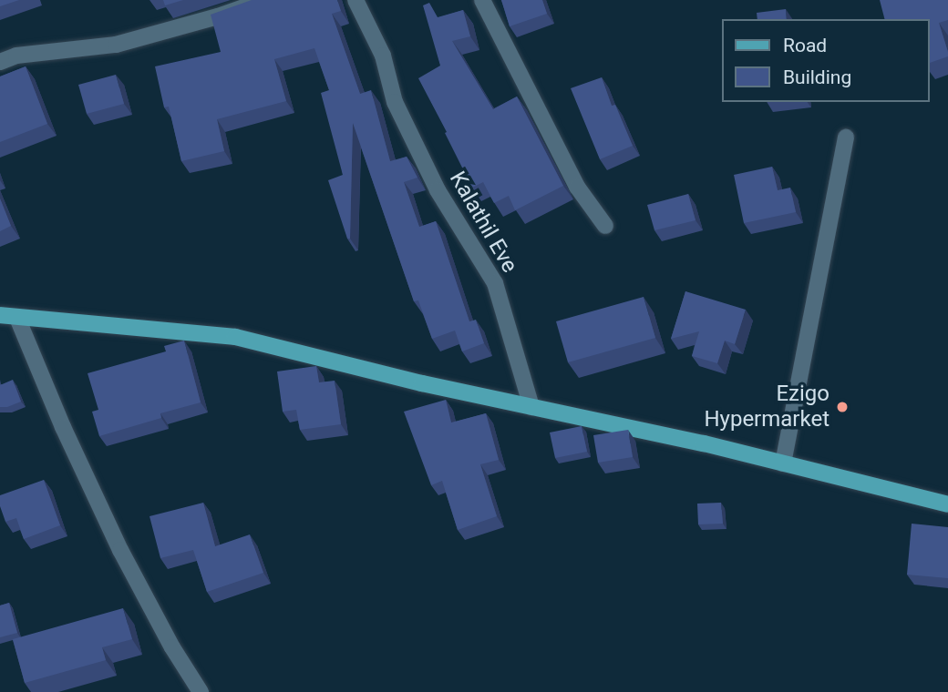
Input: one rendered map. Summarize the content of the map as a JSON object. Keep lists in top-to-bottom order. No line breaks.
{"streets":{"street":["Kalathil Eve"]},"places":["Ezigo Hypermarket"],"legend":["Road","Building"]}
